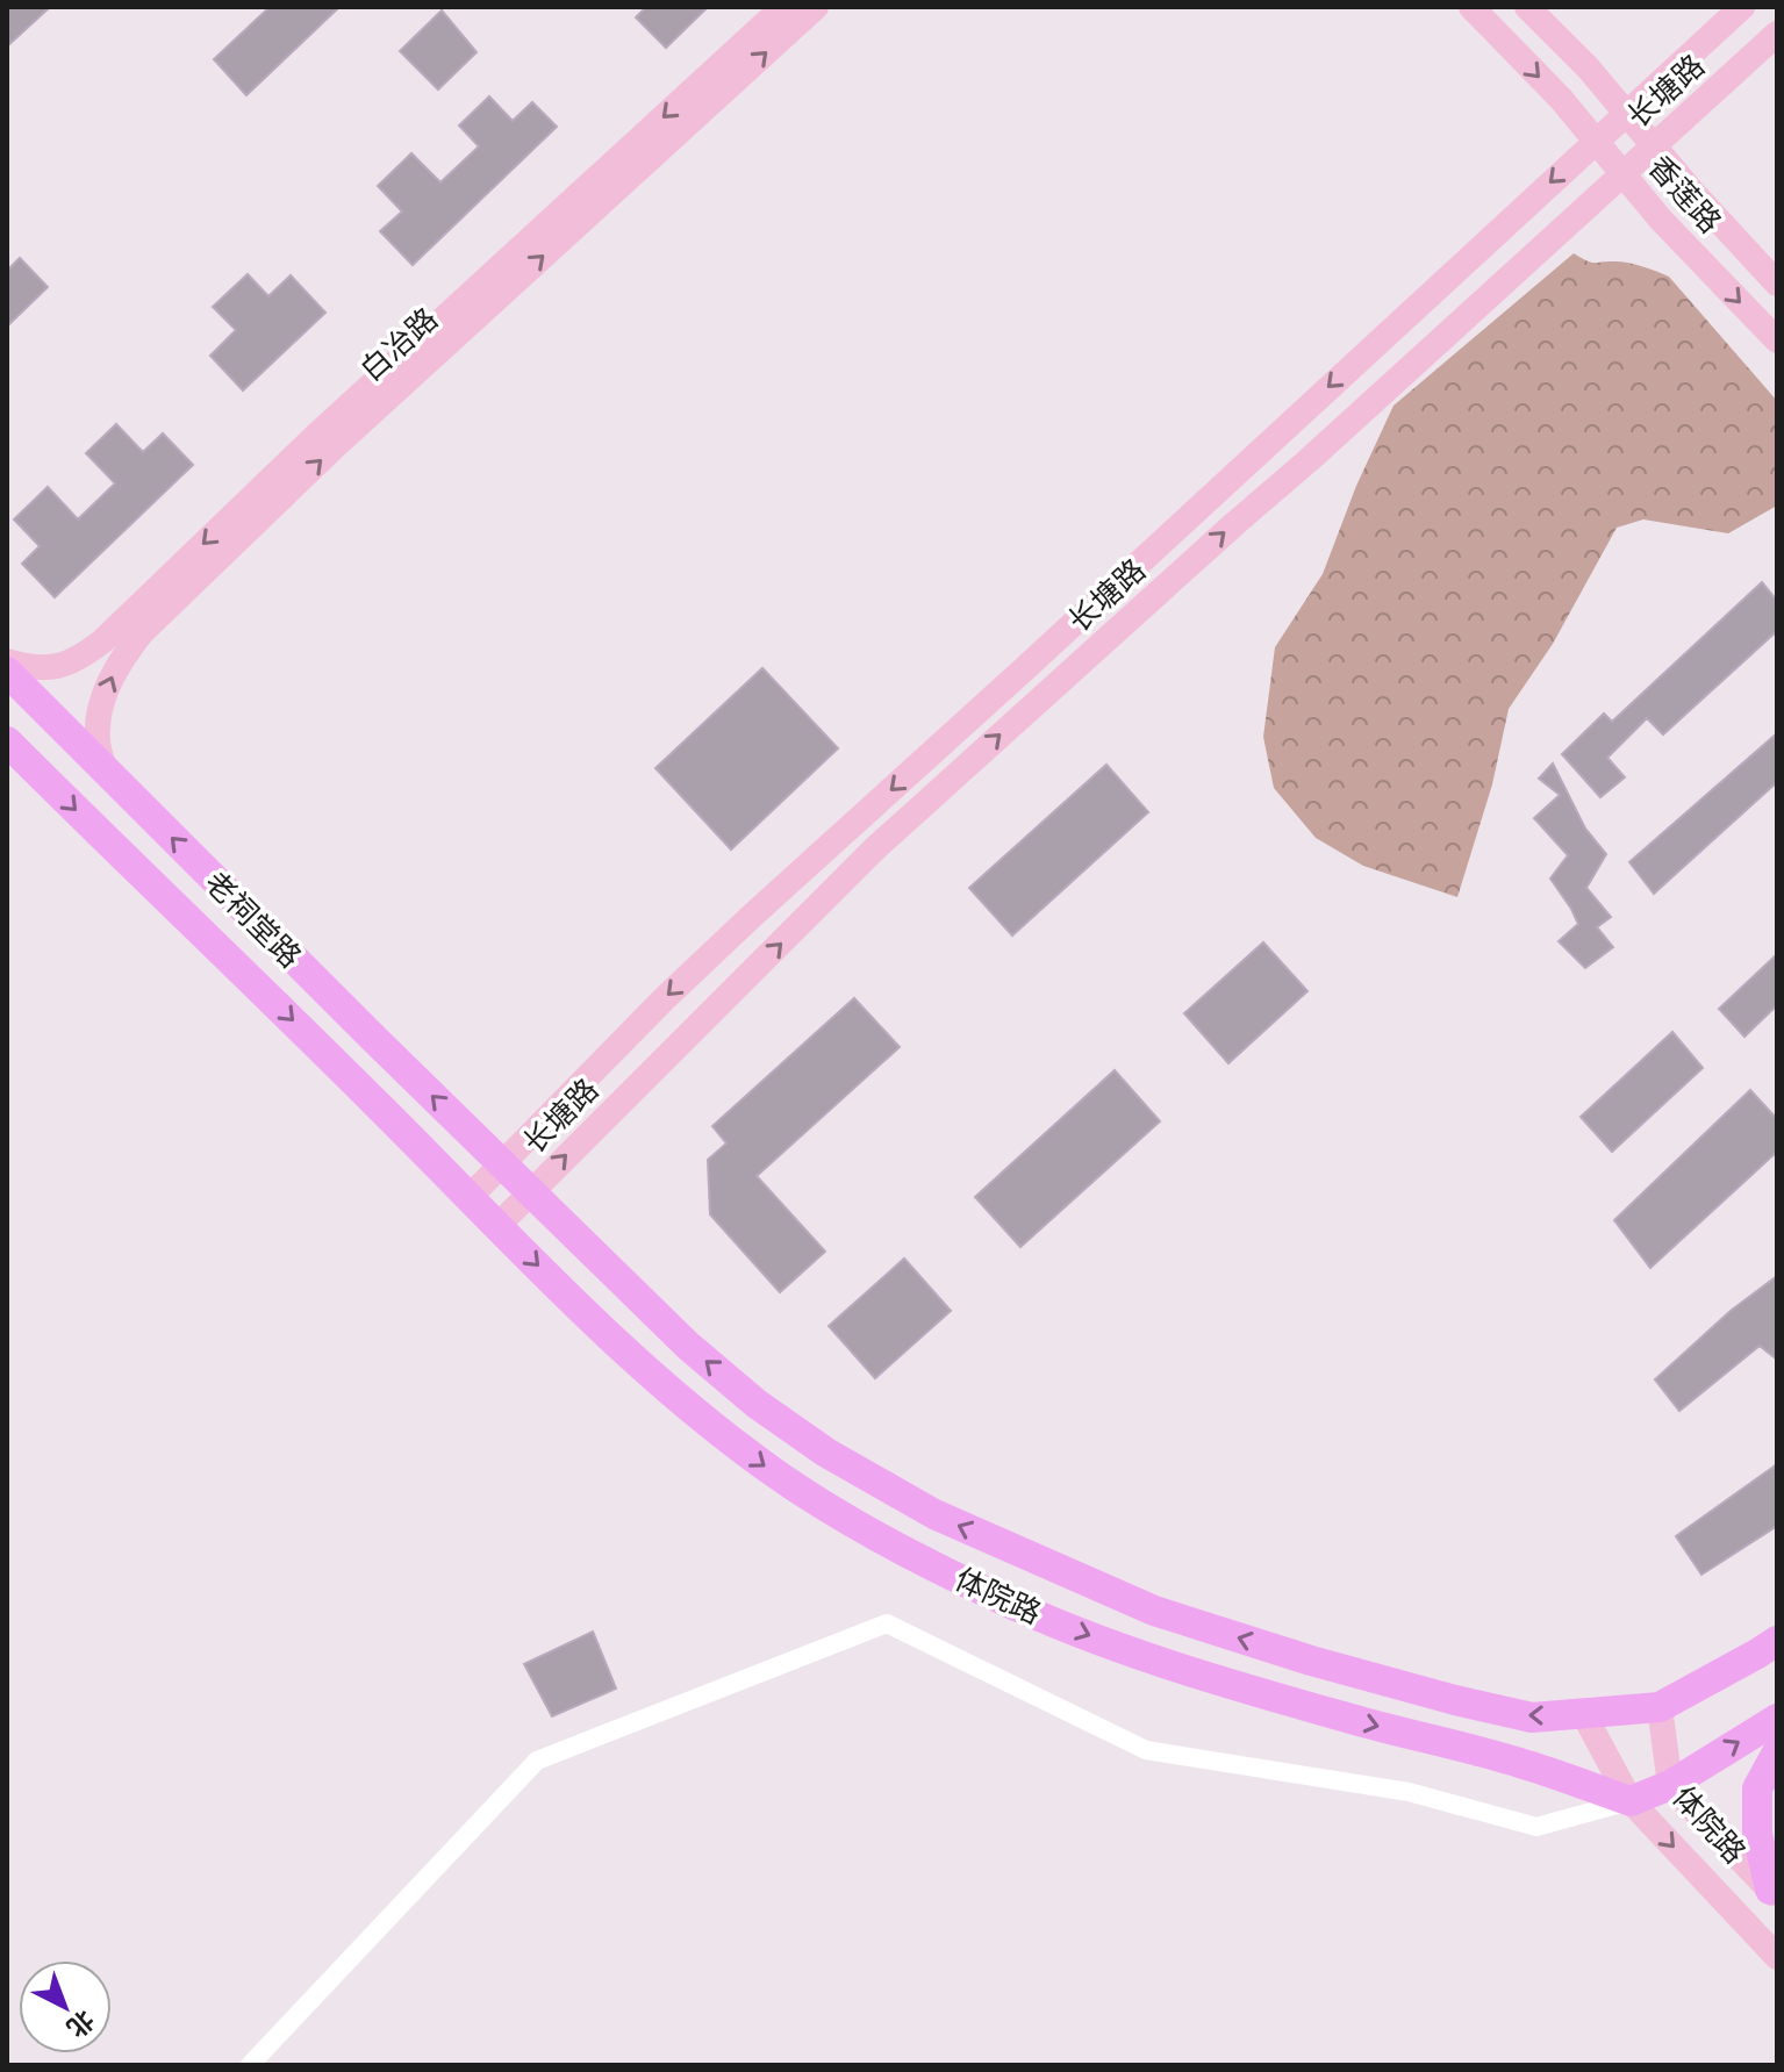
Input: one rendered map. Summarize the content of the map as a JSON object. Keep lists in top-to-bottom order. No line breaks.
{"streets":{"main road":["长塘路","香莲路","白冶路","老祠堂路","体院路"]},"crossings":[["长塘路","香莲路"],["长塘路","老祠堂路"],["长塘路","体院路"],["白冶路","老祠堂路"],["老祠堂路","体院路"]],"north":"bottom right"}
